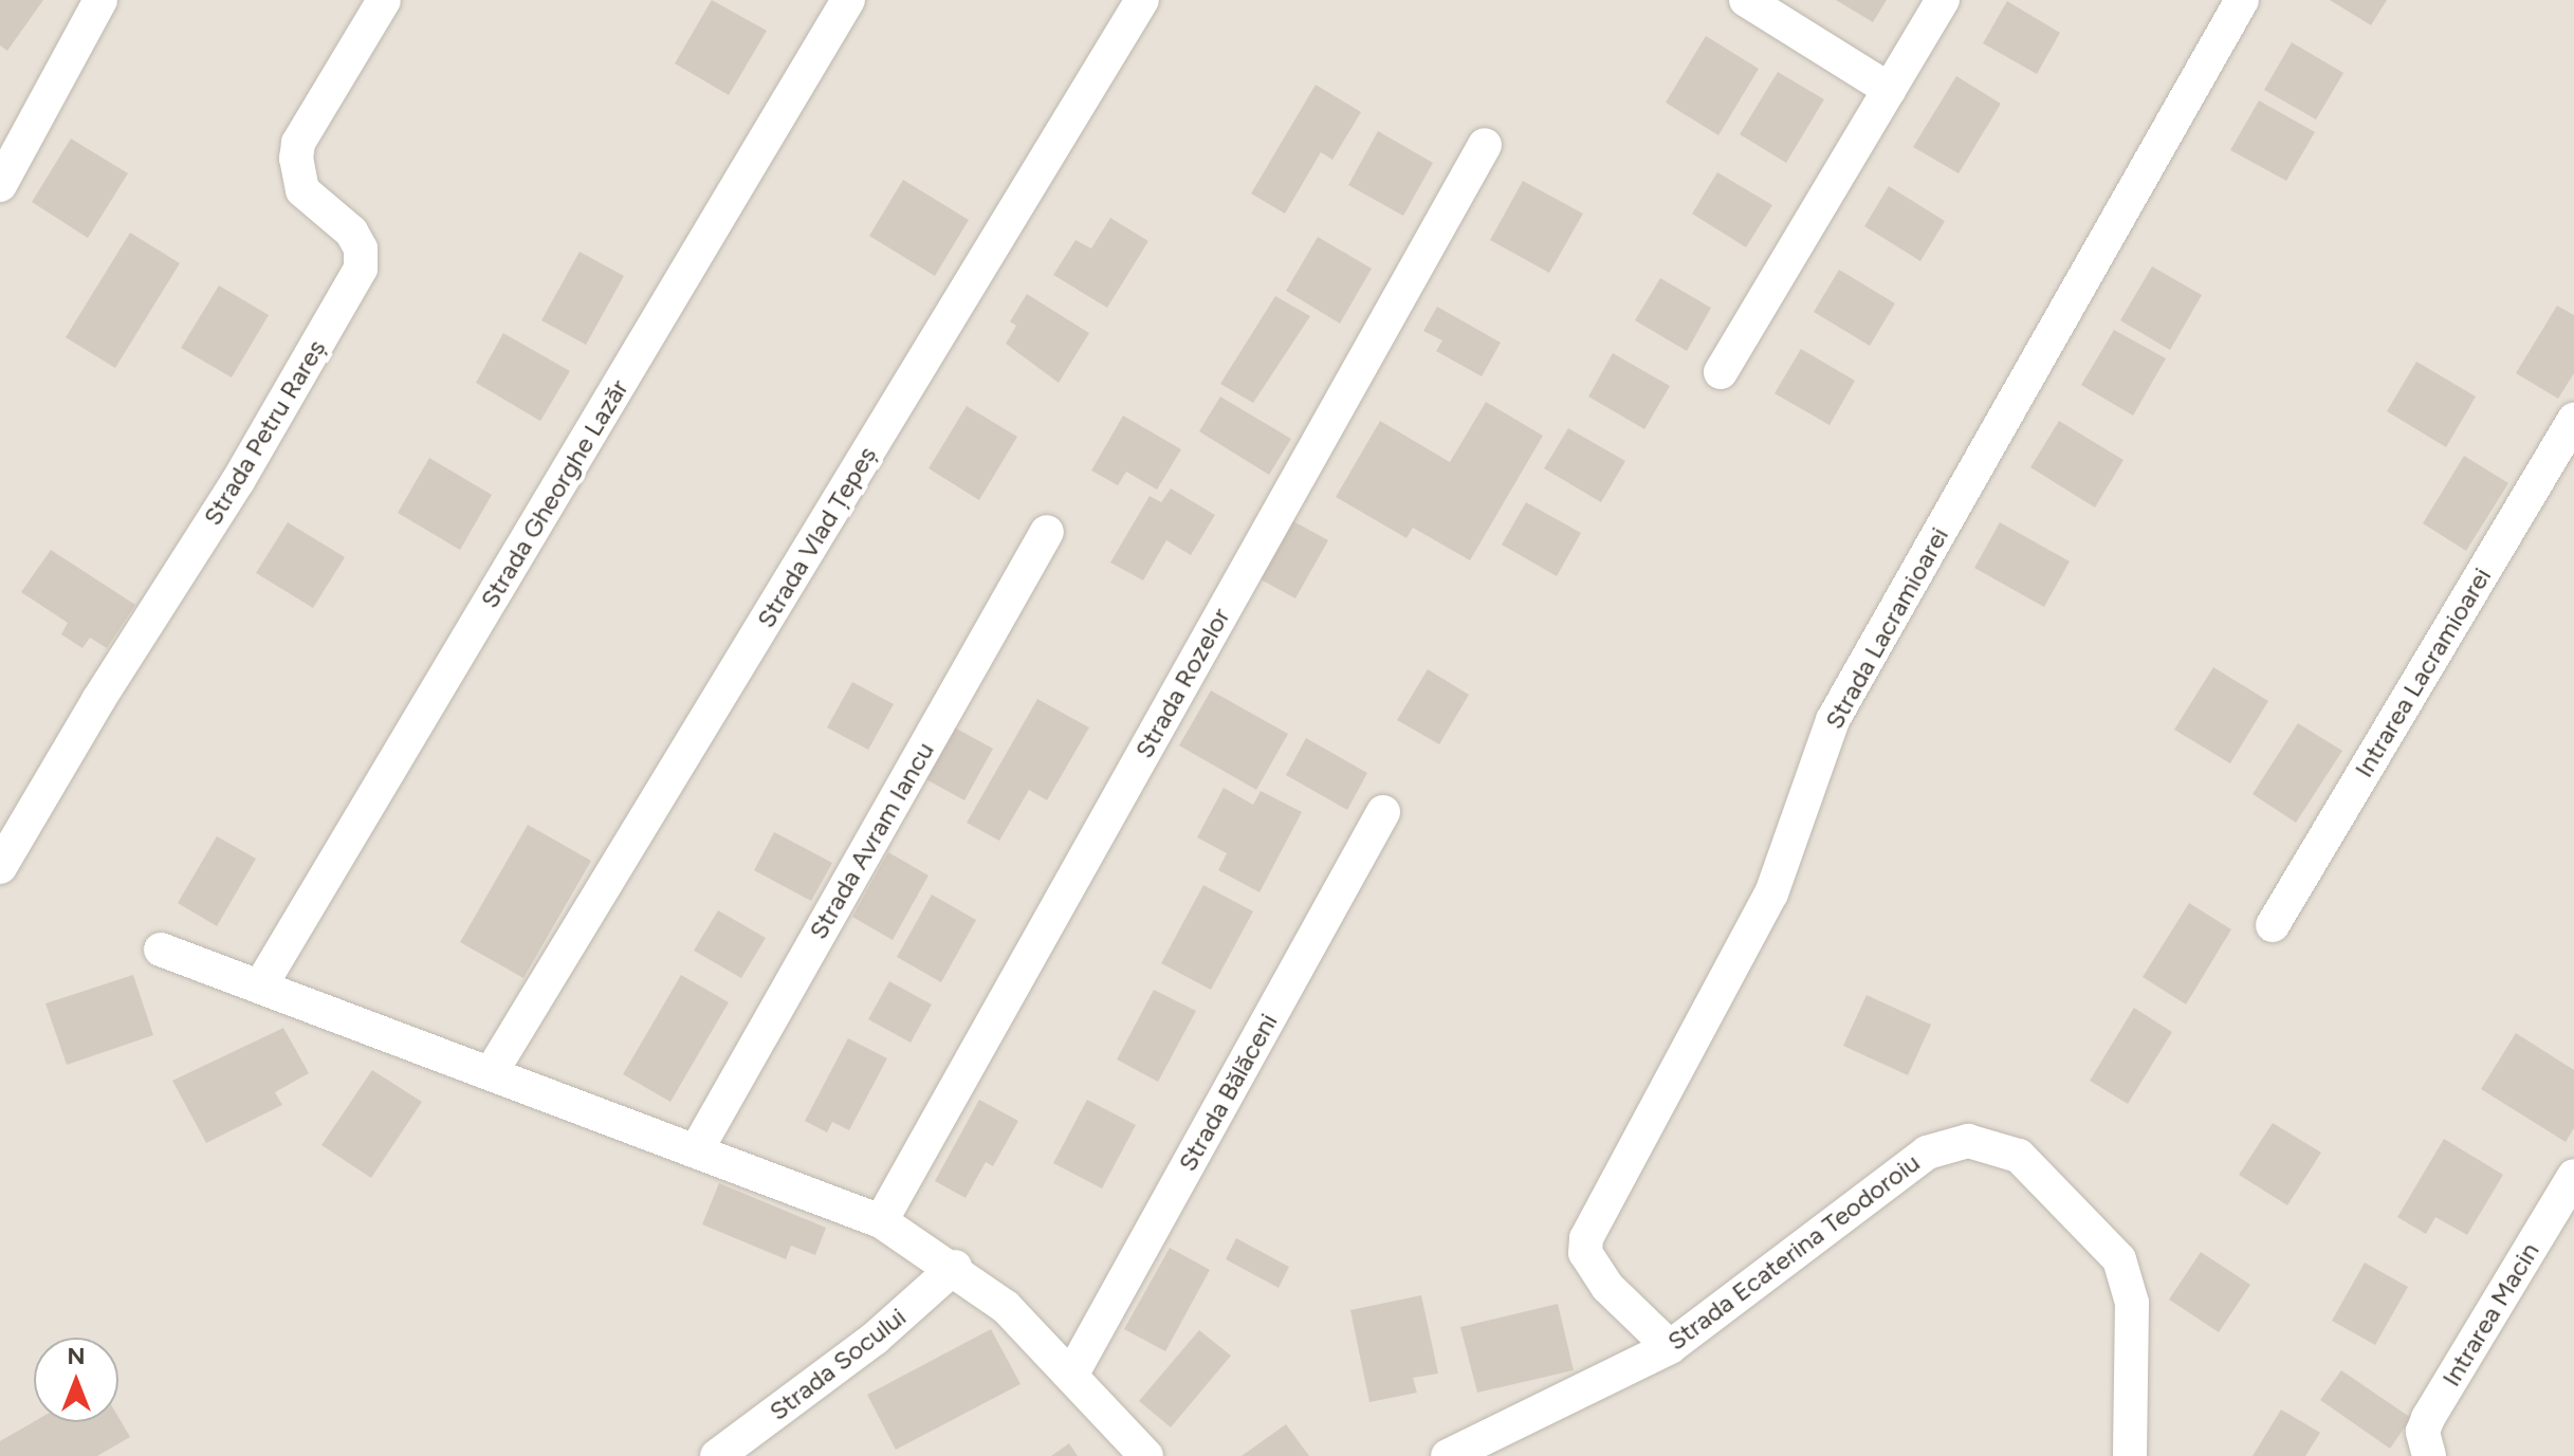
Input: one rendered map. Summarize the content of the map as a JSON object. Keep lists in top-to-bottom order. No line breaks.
{"streets":{"street":["Strada Petru Rareș","Strada Gheorghe Lazăr","Strada Vlad Țepeș","Strada Lacramioarei","Intrarea Lacramioarei","Strada Rozelor","Strada Avram Iancu","Strada Bălăceni","Strada Ecaterina Teodoroiu","Intrarea Macin","Strada Socului"]},"crossings":[["Strada Lacramioarei","Strada Ecaterina Teodoroiu"]],"north":"top"}
